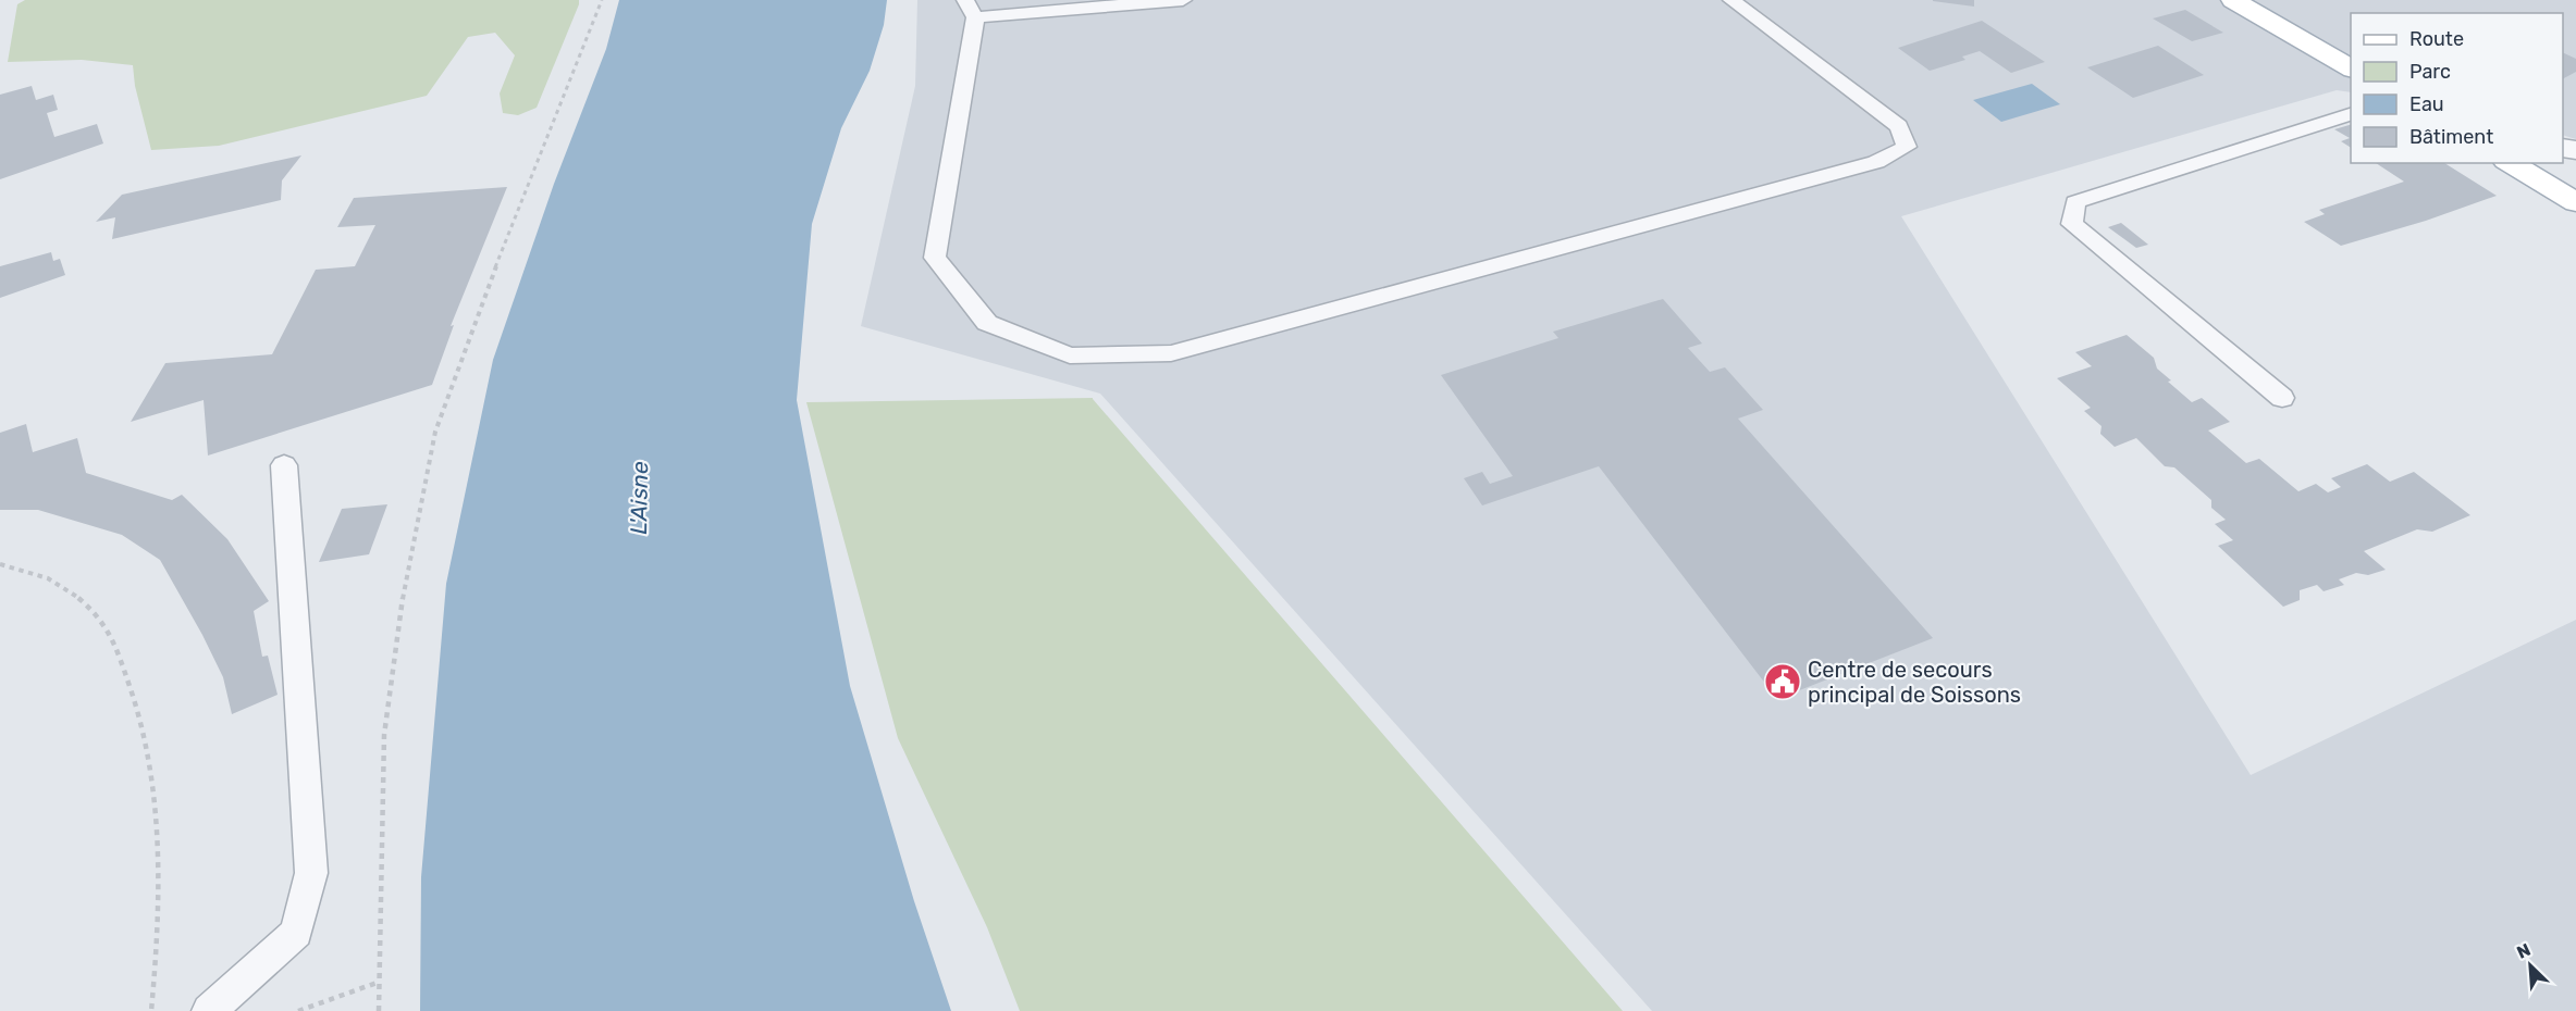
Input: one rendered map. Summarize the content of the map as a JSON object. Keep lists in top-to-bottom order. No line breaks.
{"water":["L'Aisne"],"places":{"public building":["Centre de secours principal de Soissons"]},"legend":["Route","Parc","Eau","Bâtiment"],"north":"top left"}
